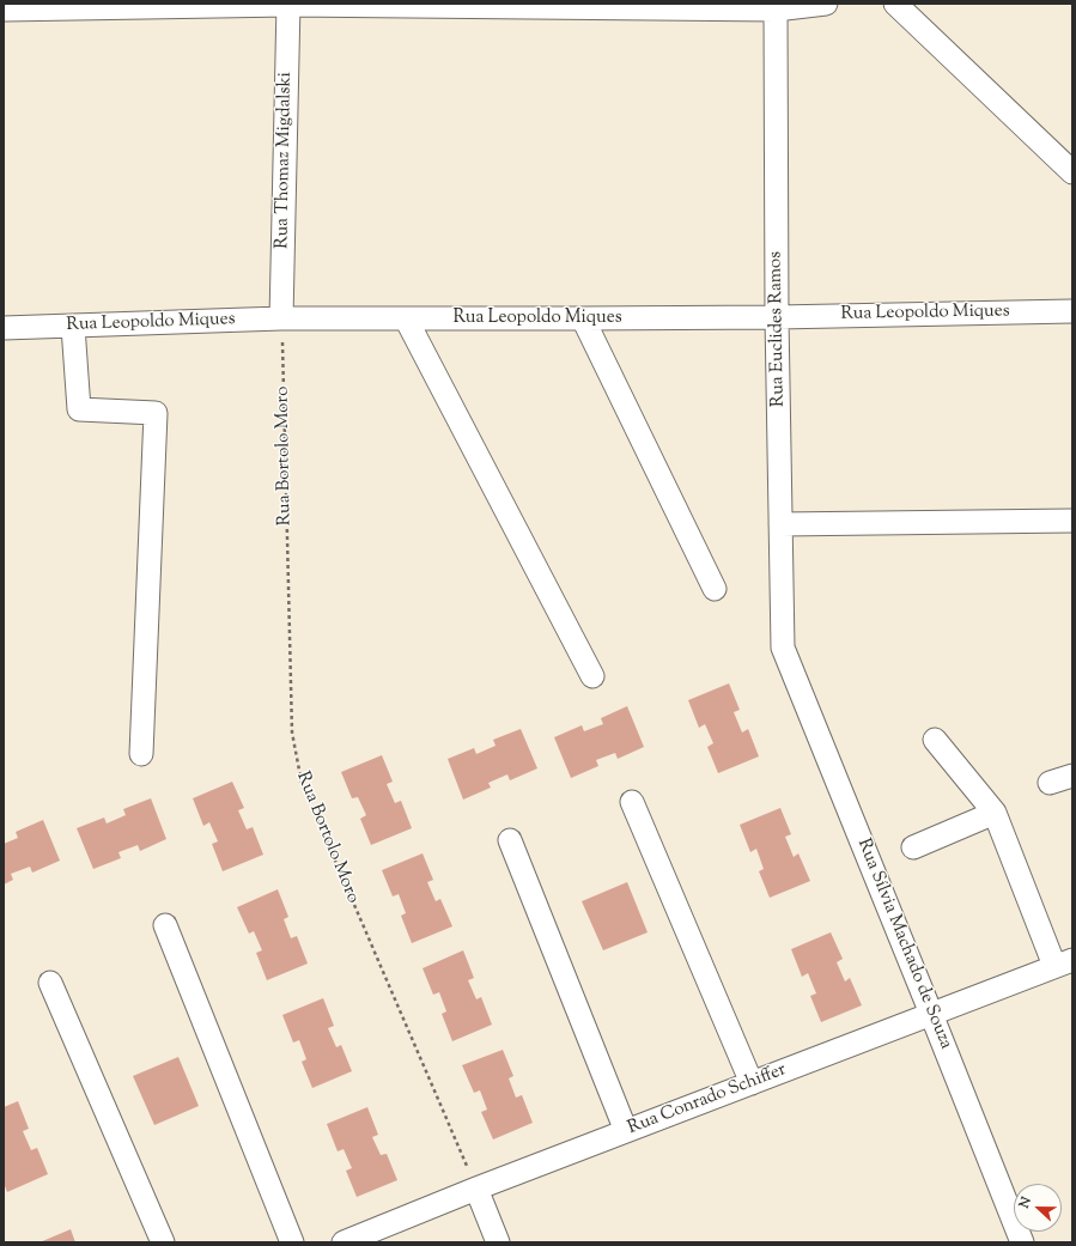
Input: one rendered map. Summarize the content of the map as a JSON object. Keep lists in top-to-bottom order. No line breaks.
{"streets":{"street":["Rua Thomaz Migdalski","Rua Leopoldo Miques","Rua Euclides Ramos","Rua Sílvia Machado de Souza","Rua Conrado Schiffer"],"path":["Rua Bortolo Moro"]},"crossings":[["Rua Thomaz Migdalski","Rua Leopoldo Miques"],["Rua Thomaz Migdalski","Rua Bortolo Moro"],["Rua Leopoldo Miques","Rua Euclides Ramos"],["Rua Leopoldo Miques","Rua Bortolo Moro"],["Rua Euclides Ramos","Rua Sílvia Machado de Souza"],["Rua Bortolo Moro","Rua Conrado Schiffer"],["Rua Sílvia Machado de Souza","Rua Conrado Schiffer"]],"north":"left"}
